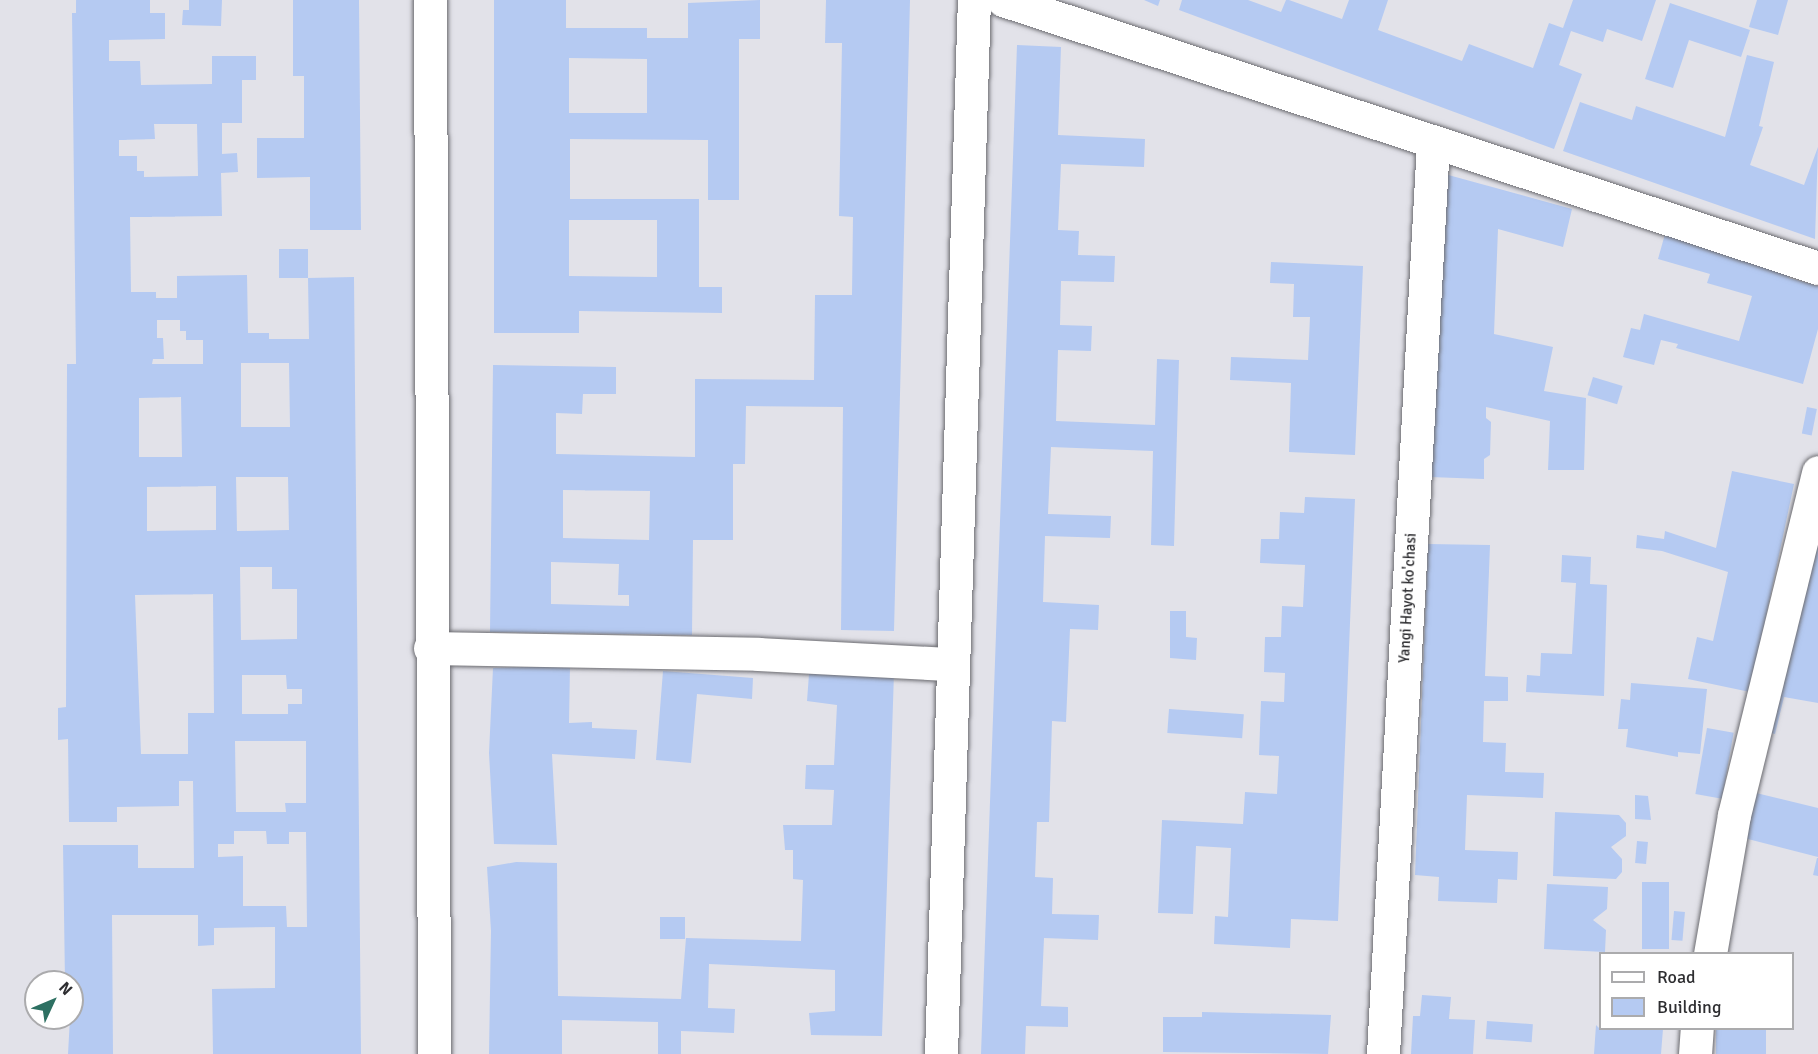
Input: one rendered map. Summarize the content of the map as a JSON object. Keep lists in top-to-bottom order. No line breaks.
{"streets":{"street":["Yangi Hayot ko'chasi"]},"legend":["Road","Building"],"north":"top right"}
